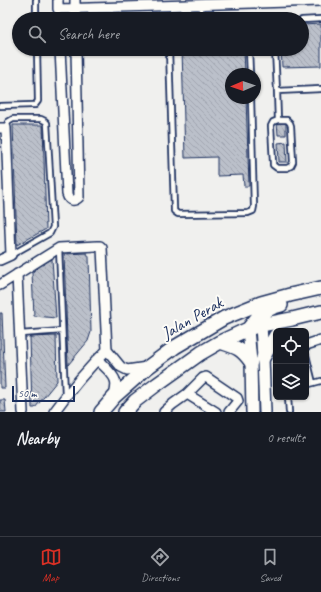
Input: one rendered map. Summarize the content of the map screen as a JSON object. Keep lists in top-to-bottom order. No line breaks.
{"streets":{"main road":["Jalan Perak"]},"scale_bar":"50 m","north":"left","page":{"search":"Search here","scale":"50 m","heading":["Nearby","0 results"],"nav":["Map","Directions","Saved"]}}
